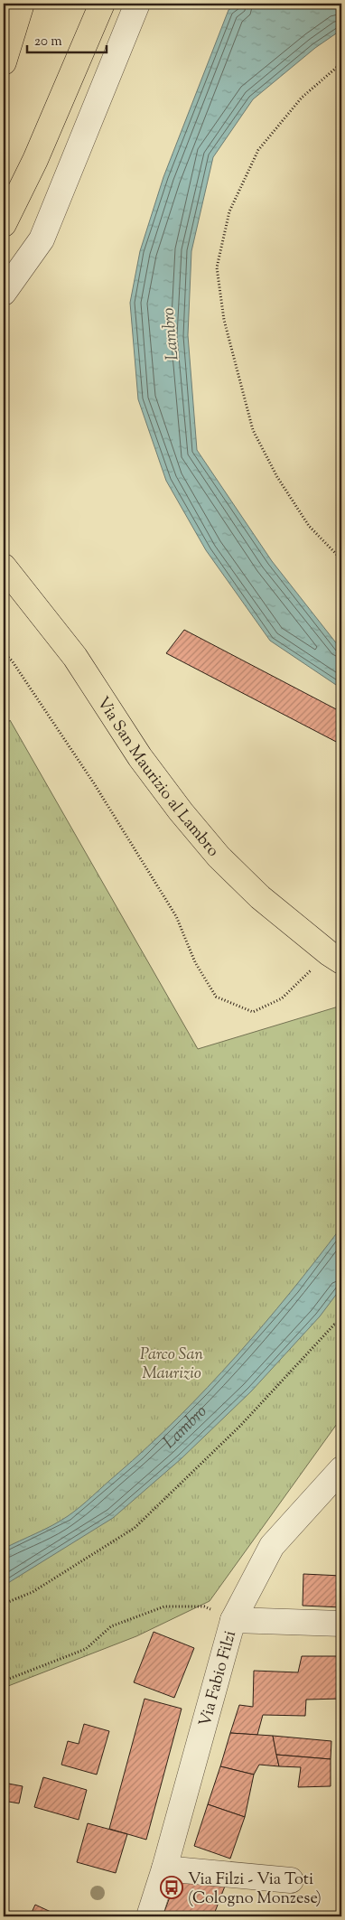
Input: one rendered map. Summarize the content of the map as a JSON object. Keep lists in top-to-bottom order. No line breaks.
{"streets":{"main road":["Via San Maurizio al Lambro"],"street":["Via Fabio Filzi"]},"water":["Lambro"],"parks":["Parco San Maurizio"],"places":{"bus stop":["Via Filzi - Via Toti (Cologno Monzese)"]},"scale_bar":"20 m"}
